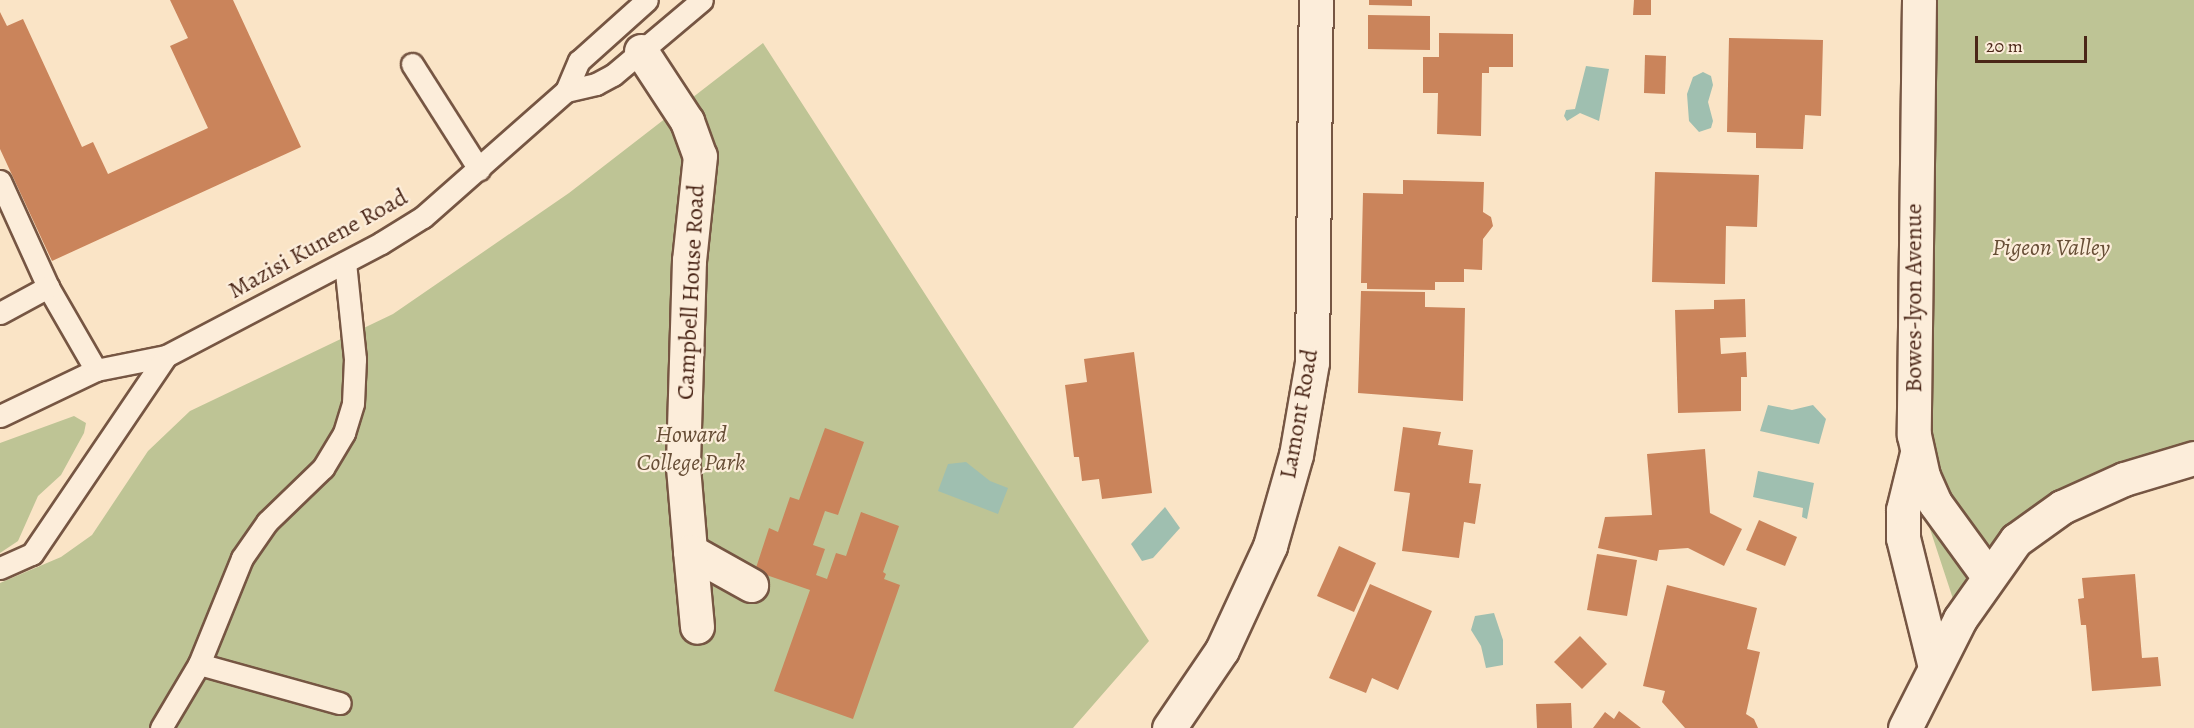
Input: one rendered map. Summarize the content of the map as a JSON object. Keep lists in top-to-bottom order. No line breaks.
{"streets":{"street":["Campbell House Road","Bowes-lyon Avenue","Lamont Road"],"lane":["Mazisi Kunene Road"]},"crossings":[["Mazisi Kunene Road","Campbell House Road"]],"parks":["Pigeon Valley","Howard College Park"],"scale_bar":"20 m"}
